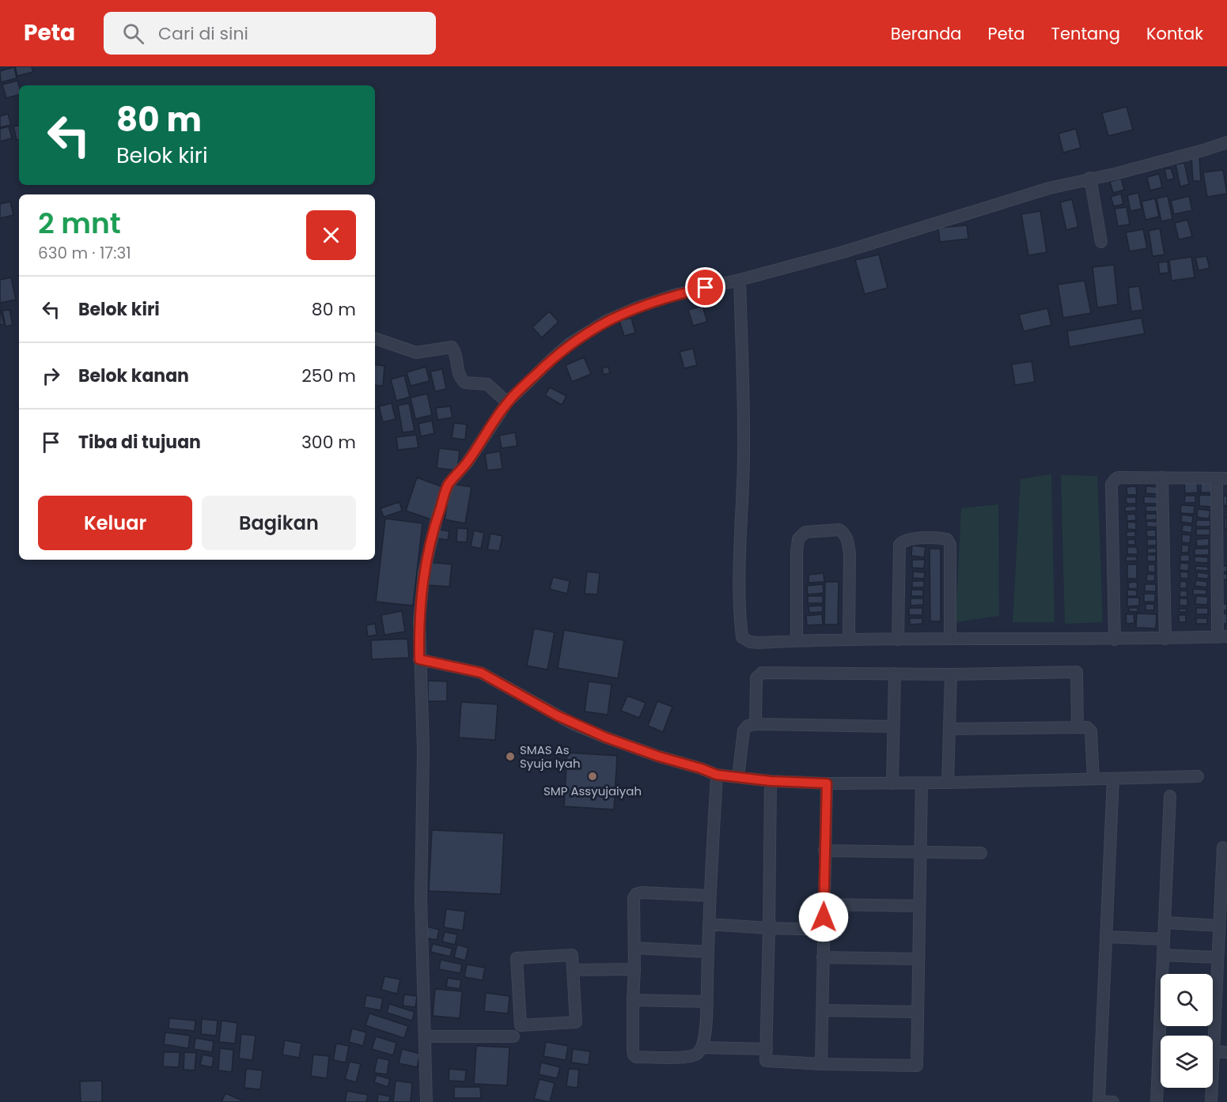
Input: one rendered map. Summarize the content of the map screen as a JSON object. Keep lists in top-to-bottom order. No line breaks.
{"places":["SMAS As Syuja Iyah","SMP Assyujaiyah"],"page":{"header":"Peta","search":"Cari di sini","nav":["Beranda","Peta","Tentang","Kontak"],"turn":["80 m","Belok kiri"],"heading":["2 mnt","630 m · 17:31"],"list":[{"name":"Belok kiri","value":"80 m"},{"name":"Belok kanan","value":"250 m"},{"name":"Tiba di tujuan","value":"300 m"}],"buttons":["Keluar","Bagikan"]}}
